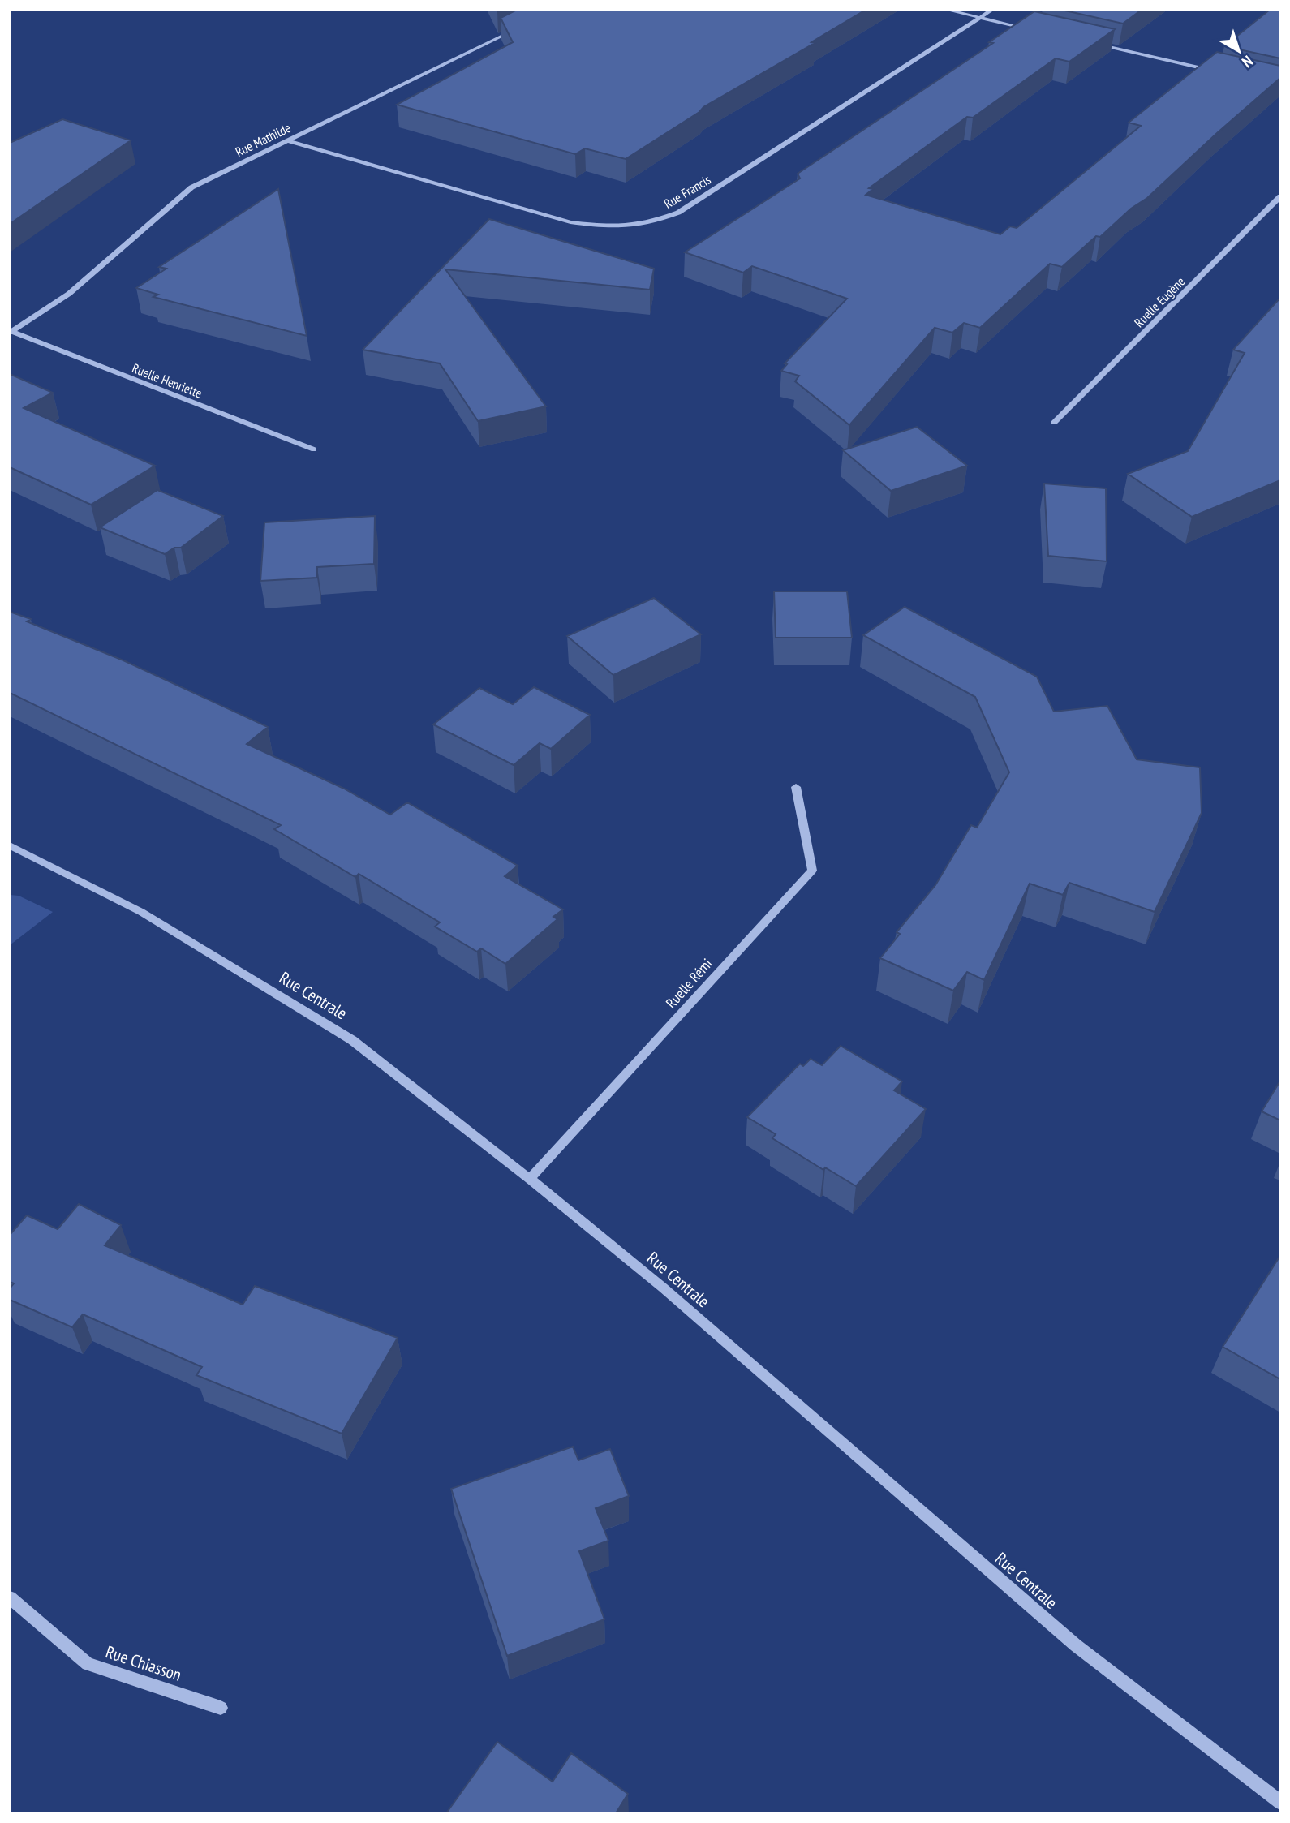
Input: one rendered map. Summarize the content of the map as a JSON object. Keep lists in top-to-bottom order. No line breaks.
{"streets":{"street":["Rue Mathilde","Rue Francis","Ruelle Eugène","Ruelle Henriette","Ruelle Rémi","Rue Centrale","Rue Chiasson"]},"crossings":[["Rue Mathilde","Rue Francis"],["Rue Mathilde","Ruelle Henriette"],["Ruelle Rémi","Rue Centrale"]],"north":"bottom right"}
